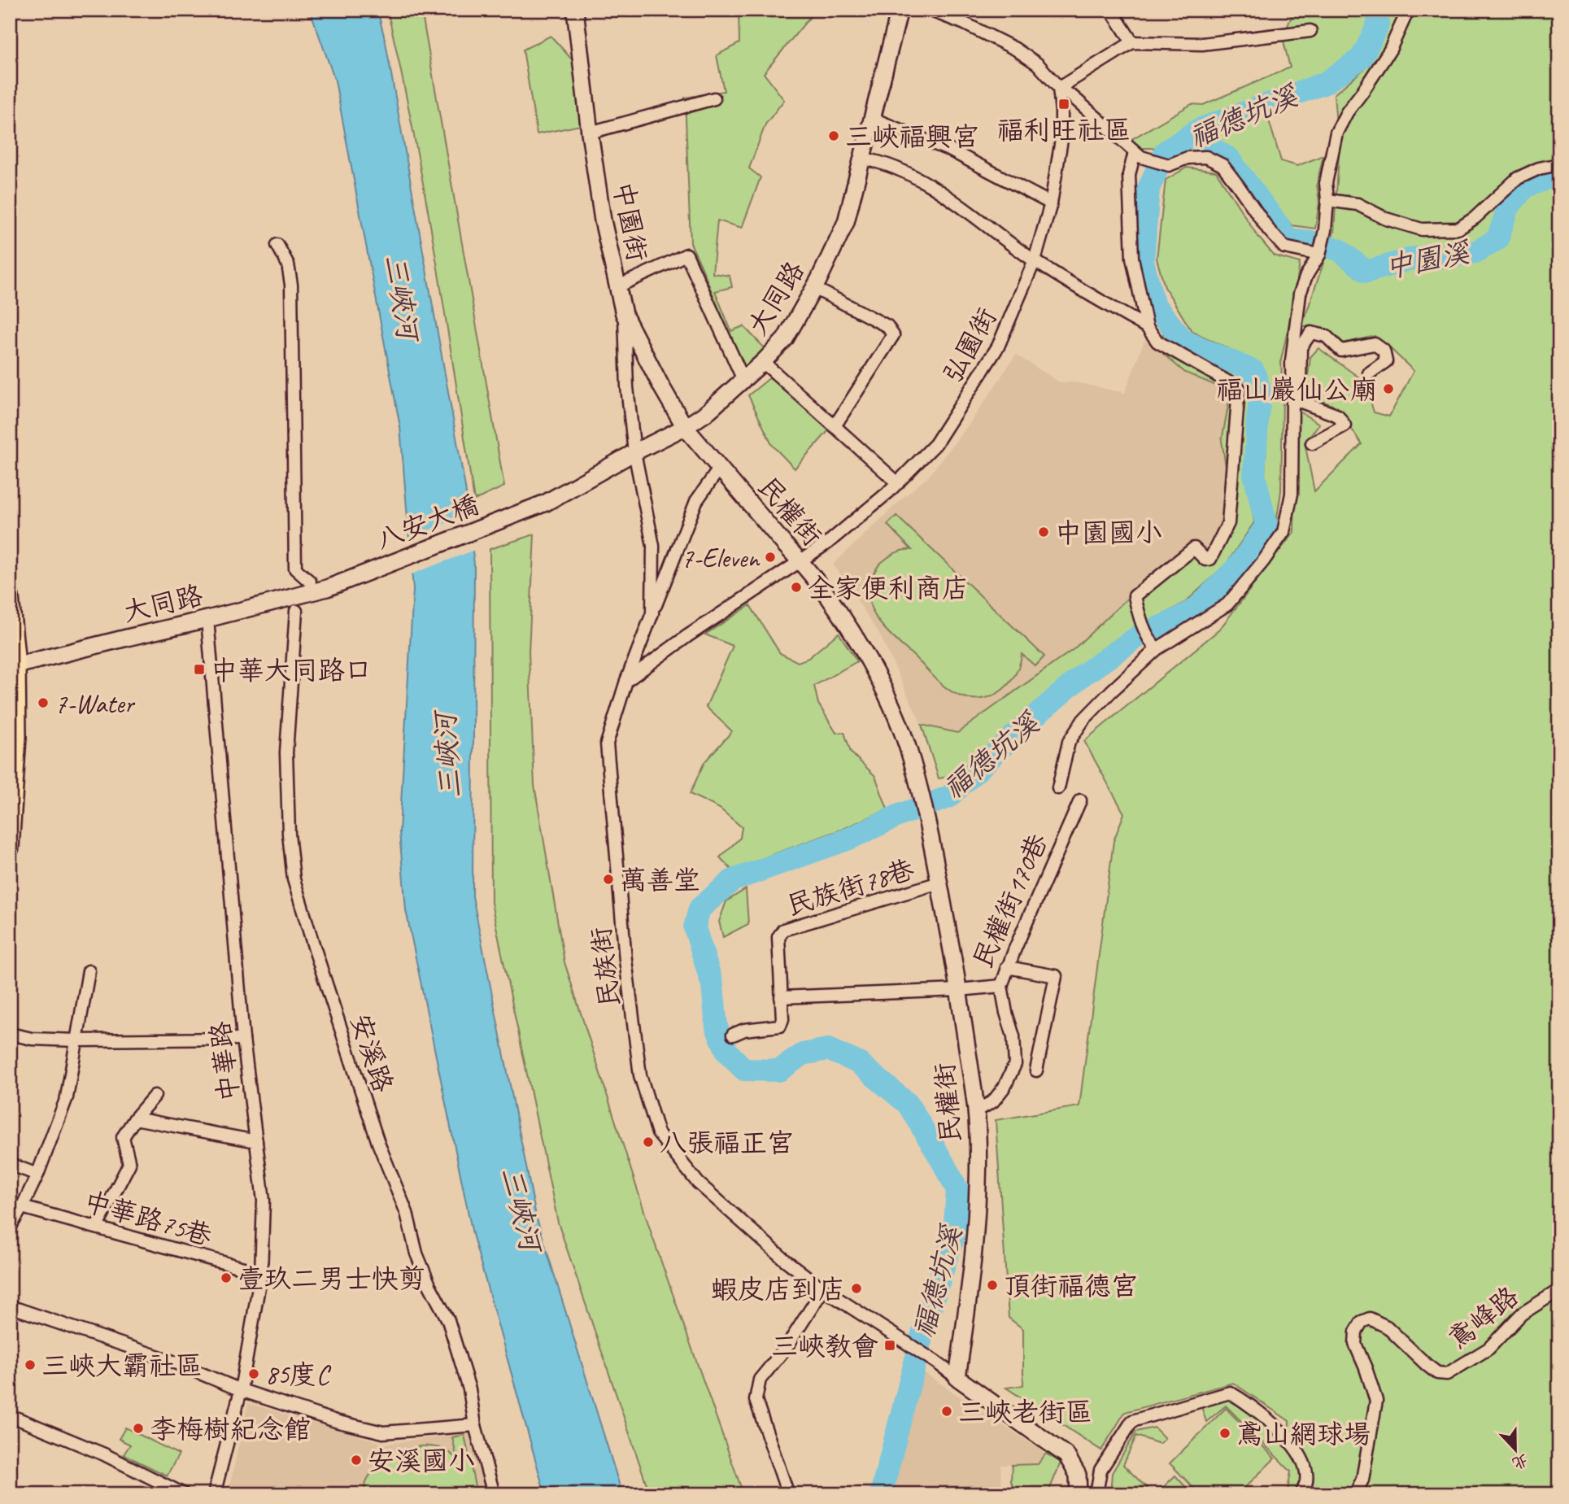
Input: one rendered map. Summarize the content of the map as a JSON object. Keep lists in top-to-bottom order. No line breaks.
{"streets":{"street":["中園街","大同路","弘園街","民權街","八安大橋","民族街78巷","民權街170巷","民族街","安溪路","中華路","中華路75巷","鳶峰路"]},"crossings":[["中園街","大同路"],["中園街","民權街"],["大同路","民權街"],["大同路","八安大橋"],["大同路","中華路"],["弘園街","民權街"],["民權街","民族街78巷"],["民權街","民權街170巷"],["民權街","民族街"],["民族街78巷","民權街170巷"],["中華路","中華路75巷"]],"water":["福德坑溪","中園溪","三峽河"],"places":{"transit":["福利旺社區","中華大同路口","三峽教會"],"other":["三峽福興宮","福山巖仙公廟","中園國小","7-Eleven","全家便利商店","7-Water","萬善堂","八張福正宮","壹玖二男士快剪","頂街福德宮","蝦皮店到店","三峽大霸社區","85度C","三峽老街區","李梅樹紀念館","鳶山網球場","安溪國小"]},"north":"bottom"}
